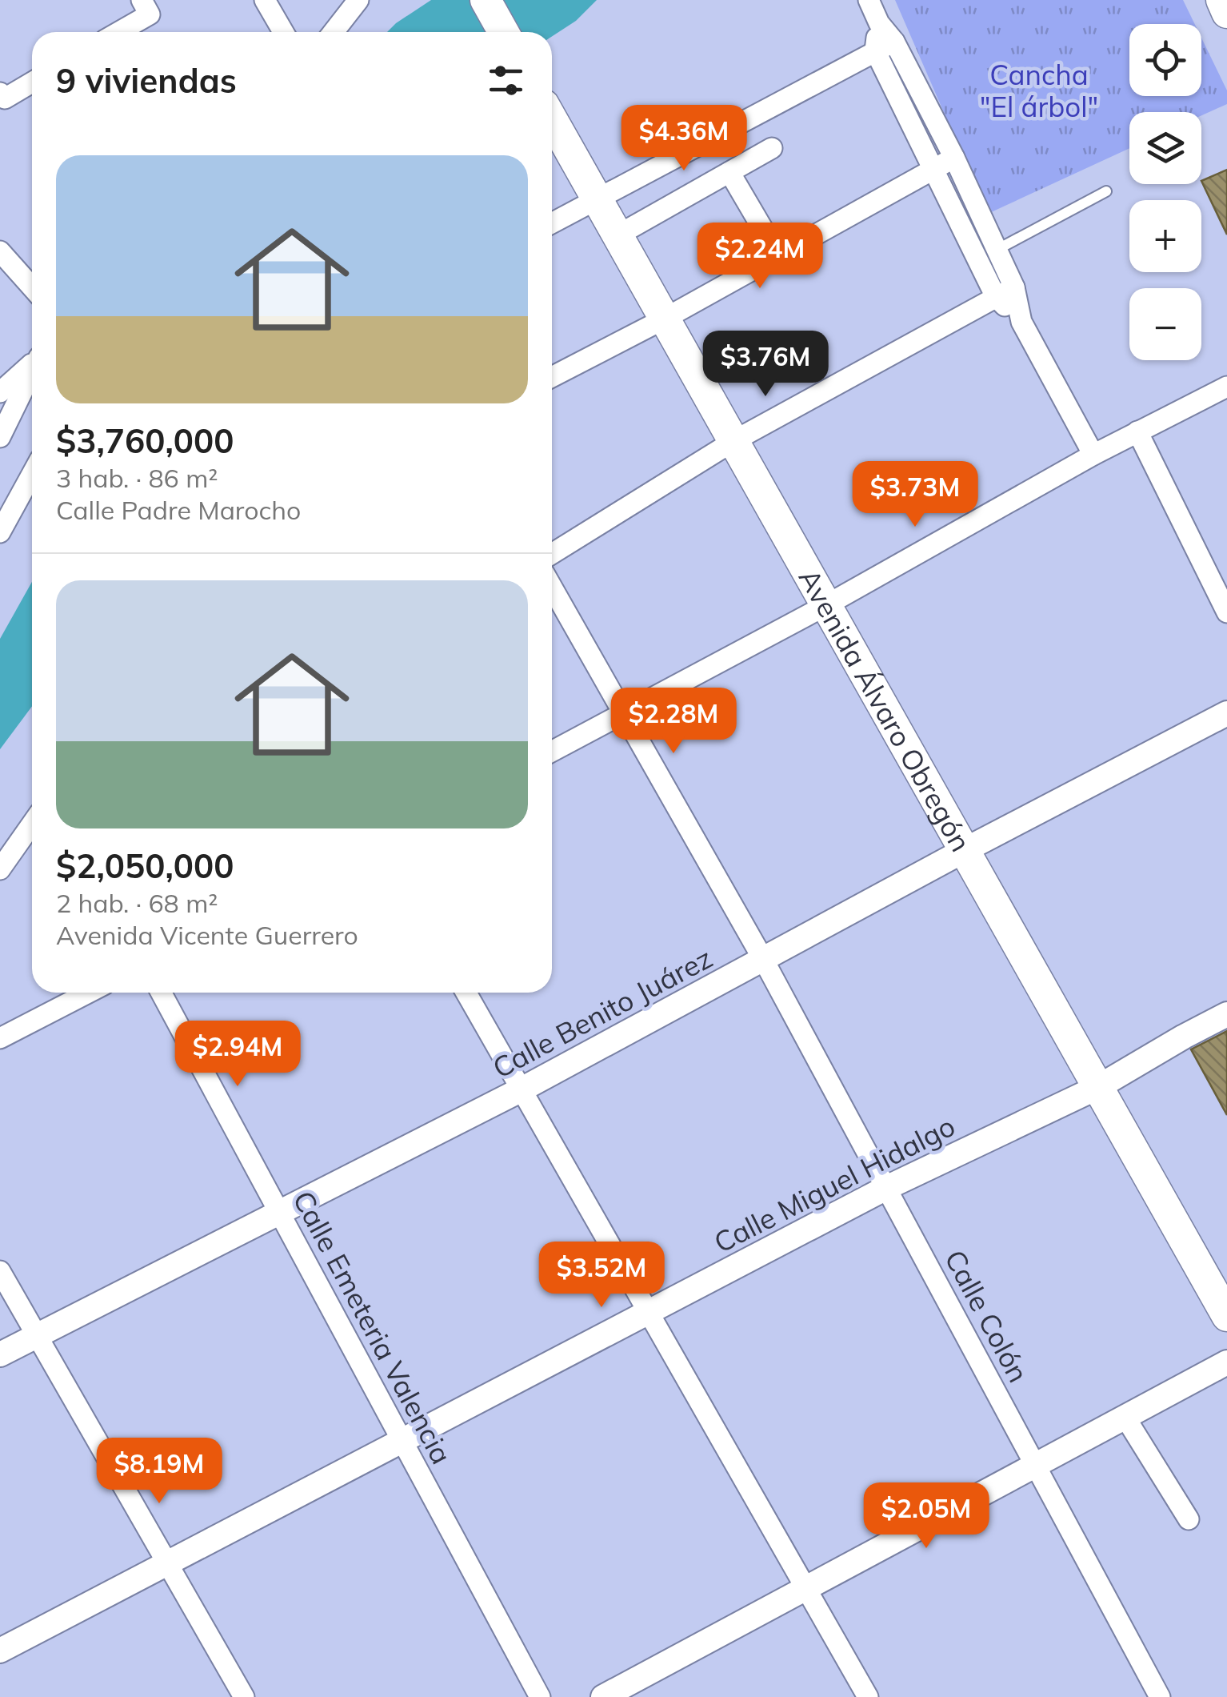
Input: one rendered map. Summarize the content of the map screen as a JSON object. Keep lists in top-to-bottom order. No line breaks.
{"streets":{"main road":["Avenida Álvaro Obregón"],"street":["Calle Benito Juárez","Calle Miguel Hidalgo","Calle Colón","Calle Emeteria Valencia"]},"crossings":[["Avenida Álvaro Obregón","Calle Benito Juárez"],["Avenida Álvaro Obregón","Calle Miguel Hidalgo"],["Calle Benito Juárez","Calle Colón"],["Calle Benito Juárez","Calle Emeteria Valencia"],["Calle Miguel Hidalgo","Calle Colón"],["Calle Miguel Hidalgo","Calle Emeteria Valencia"]],"parks":["Cancha \"El árbol\""],"page":{"map_buttons":["+","−"],"heading":"9 viviendas","price":["$4.36M","$2.24M","$3.76M","$3.73M","$2.28M","$2.94M","$3.52M","$8.19M","$2.05M"],"list":[{"name":"$3,760,000","note":"3 hab. · 86 m² · Calle Padre Marocho"},{"name":"$2,050,000","note":"2 hab. · 68 m² · Avenida Vicente Guerrero"}]}}
